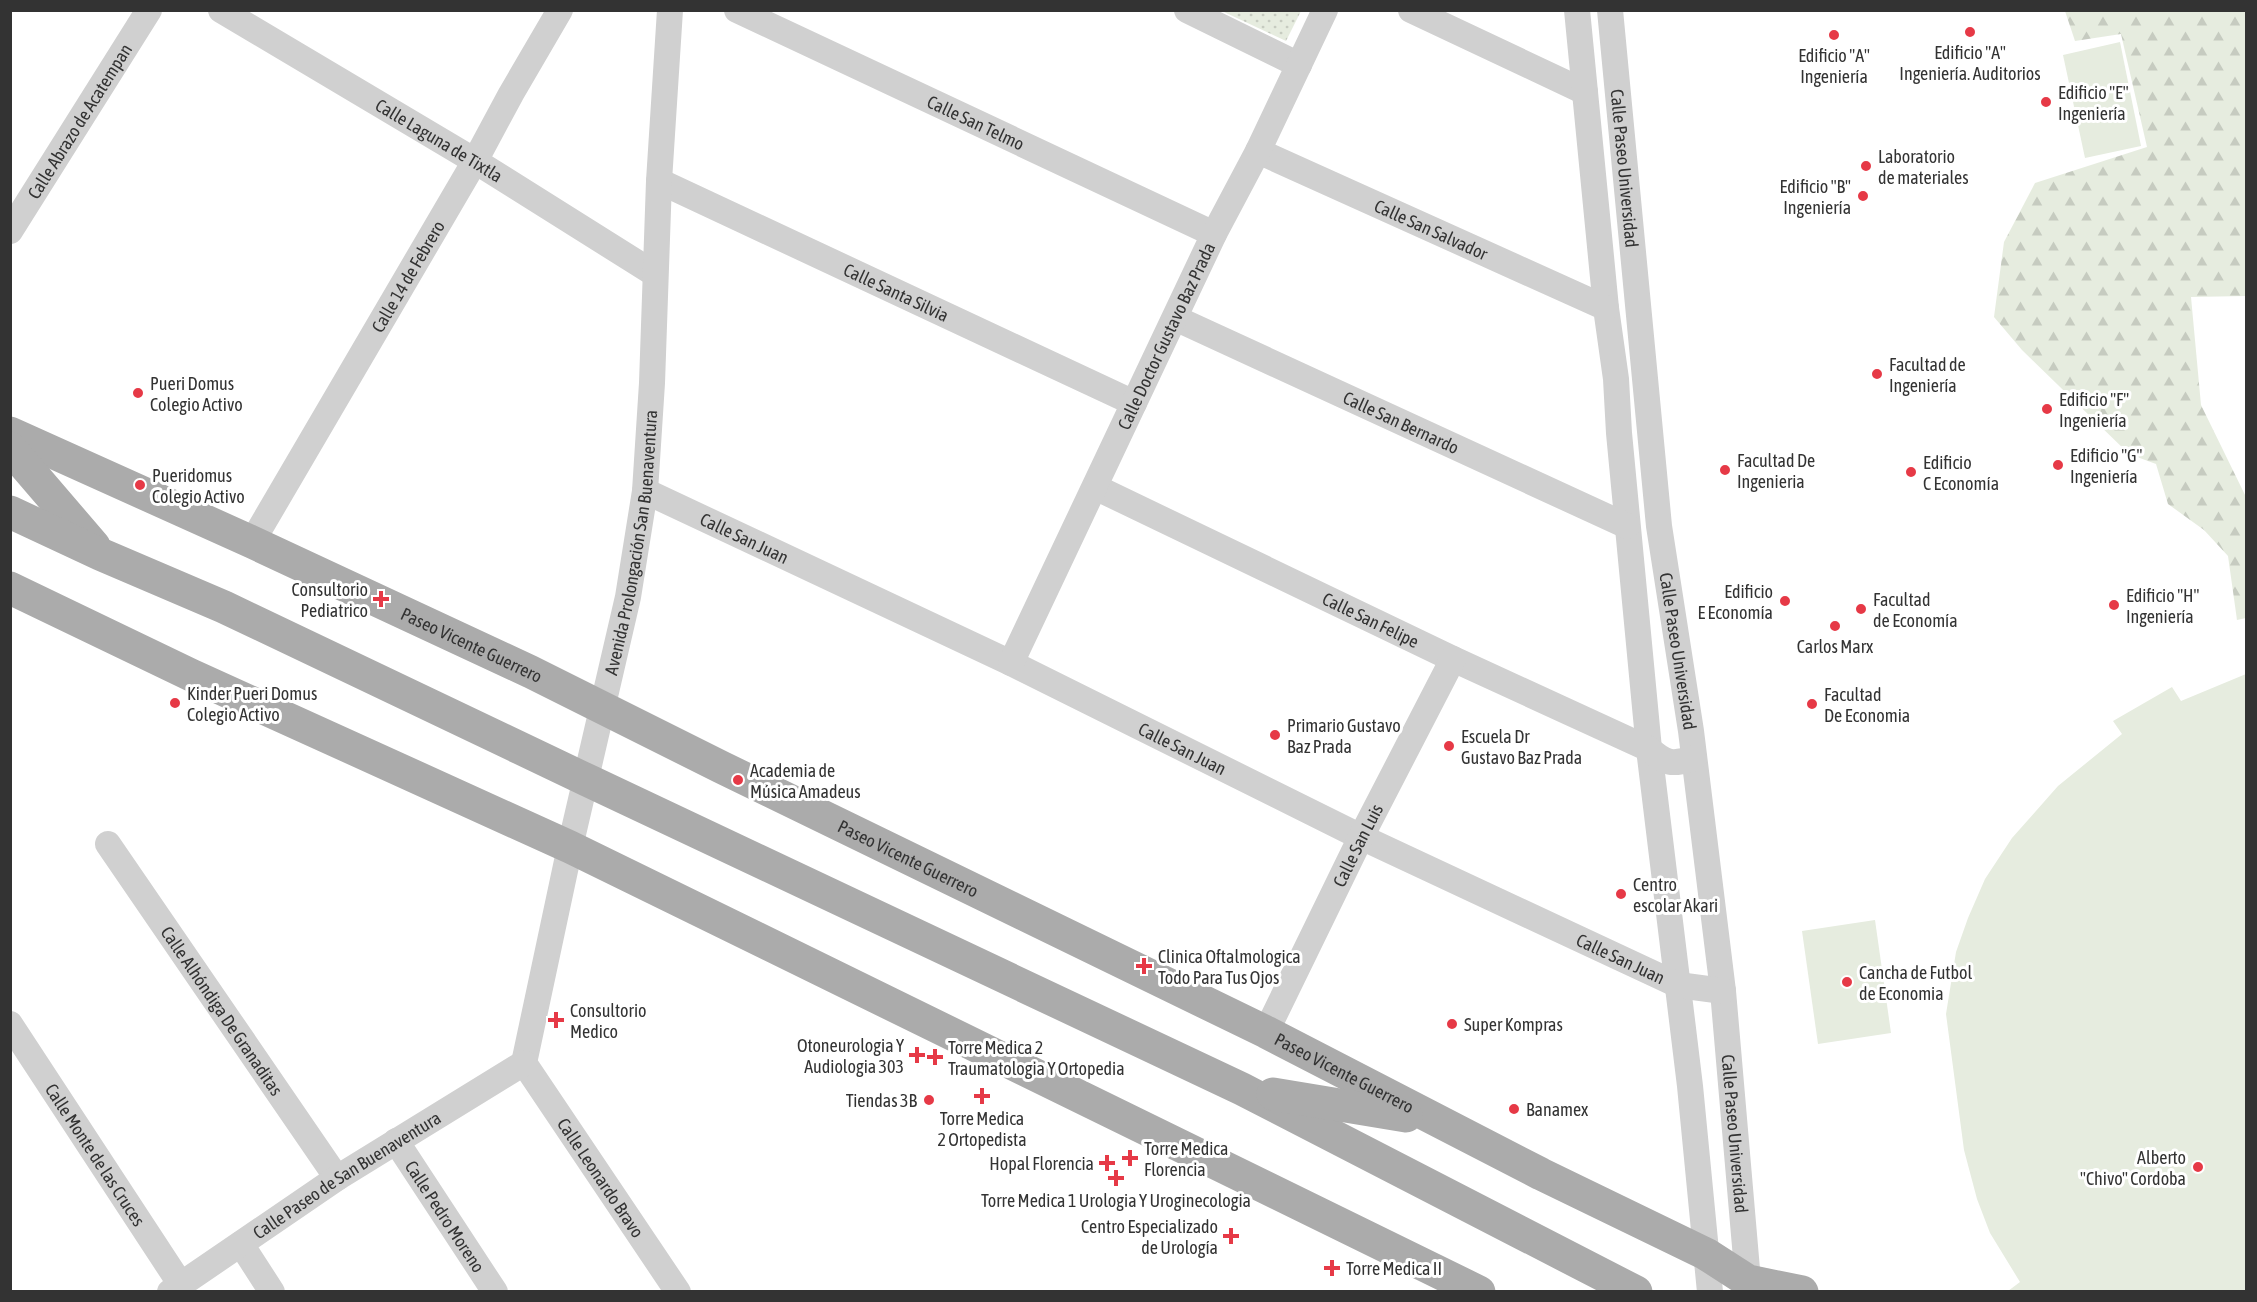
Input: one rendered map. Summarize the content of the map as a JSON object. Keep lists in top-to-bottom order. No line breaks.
{"streets":{"main road":["Paseo Vicente Guerrero"],"street":["Calle Abrazo de Acatempan","Calle San Telmo","Calle Laguna de Tixtla","Calle Paseo Universidad","Calle San Salvador","Calle 14 de Febrero","Calle Santa Silvia","Calle Doctor Gustavo Baz Prada","Calle San Bernardo","Calle San Juan","Avenida Prolongación San Buenaventura","Calle San Felipe","Calle San Luis","Calle Alhóndiga De Granaditas","Calle Monte de las Cruces","Calle Paseo de San Buenaventura","Calle Leonardo Bravo","Calle Pedro Moreno"]},"crossings":[["Calle San Telmo","Calle Doctor Gustavo Baz Prada"],["Calle Laguna de Tixtla","Calle 14 de Febrero"],["Calle Laguna de Tixtla","Avenida Prolongación San Buenaventura"],["Calle Paseo Universidad","Calle San Salvador"],["Calle Paseo Universidad","Calle San Bernardo"],["Calle Paseo Universidad","Calle San Juan"],["Calle Paseo Universidad","Calle San Felipe"],["Calle Paseo Universidad","Paseo Vicente Guerrero"],["Calle San Salvador","Calle Doctor Gustavo Baz Prada"],["Calle 14 de Febrero","Paseo Vicente Guerrero"],["Calle Santa Silvia","Calle Doctor Gustavo Baz Prada"],["Calle Santa Silvia","Avenida Prolongación San Buenaventura"],["Calle Doctor Gustavo Baz Prada","Calle San Bernardo"],["Calle Doctor Gustavo Baz Prada","Calle San Juan"],["Calle Doctor Gustavo Baz Prada","Calle San Felipe"],["Calle San Juan","Avenida Prolongación San Buenaventura"],["Calle San Juan","Calle San Luis"],["Avenida Prolongación San Buenaventura","Paseo Vicente Guerrero"],["Avenida Prolongación San Buenaventura","Calle Paseo de San Buenaventura"],["Avenida Prolongación San Buenaventura","Calle Leonardo Bravo"],["Calle San Felipe","Calle San Luis"],["Paseo Vicente Guerrero","Calle San Luis"],["Calle Alhóndiga De Granaditas","Calle Paseo de San Buenaventura"],["Calle Monte de las Cruces","Calle Paseo de San Buenaventura"],["Calle Paseo de San Buenaventura","Calle Leonardo Bravo"],["Calle Paseo de San Buenaventura","Calle Pedro Moreno"]],"places":{"other":["Edificio \"A\" Ingeniería. Auditorios","Edificio \"A\" Ingeniería","Edificio \"E\" Ingeniería","Laboratorio de materiales","Edificio \"B\" Ingeniería","Facultad de Ingeniería","Pueri Domus Colegio Activo","Edificio \"F\" Ingeniería","Edificio \"G\" Ingeniería","Facultad De Ingenieria","Edificio C Economía","Pueridomus Colegio Activo","Edificio E Economía","Edificio \"H\" Ingeniería","Facultad de Economía","Carlos Marx","Kinder Pueri Domus Colegio Activo","Facultad De Economia","Primario Gustavo Baz Prada","Escuela Dr Gustavo Baz Prada","Academia de Música Amadeus","Centro escolar Akari","Cancha de Futbol de Economia","Super Kompras","Tiendas 3B","Banamex","Alberto \"Chivo\" Cordoba"],"health":["Consultorio Pediatrico","Clinica Oftalmologica Todo Para Tus Ojos","Consultorio Medico","Otoneurologia Y Audiologia 303","Torre Medica 2 Traumatologia Y Ortopedia","Torre Medica 2 Ortopedista","Torre Medica Florencia","Hopal Florencia","Torre Medica 1 Urologia Y Uroginecologia","Centro Especializado de Urología","Torre Medica II"]}}
